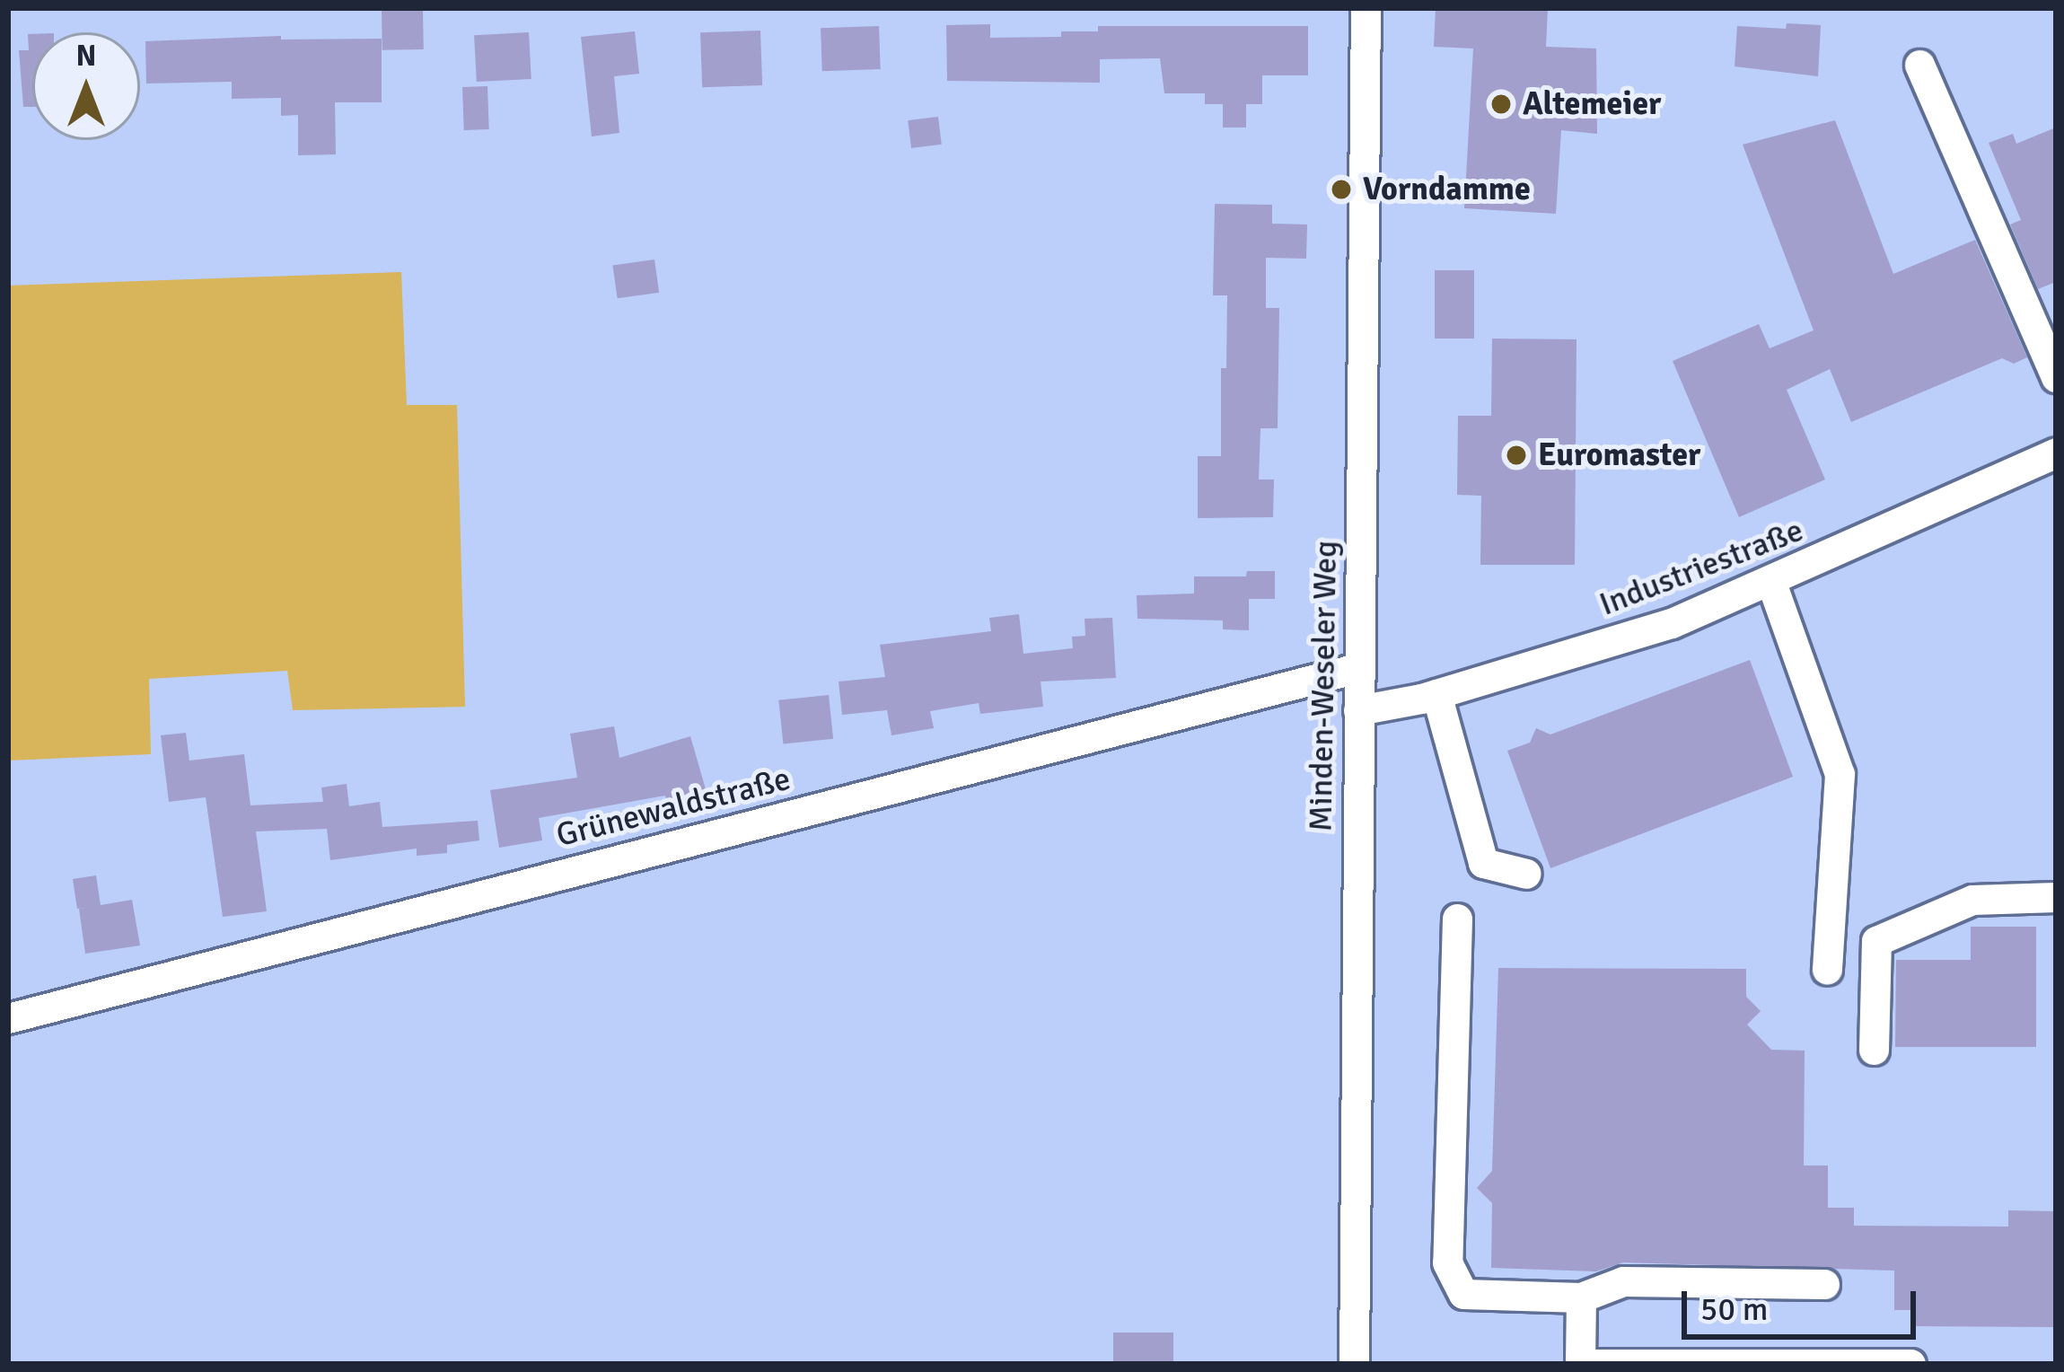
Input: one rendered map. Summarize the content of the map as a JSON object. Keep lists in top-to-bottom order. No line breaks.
{"streets":{"street":["Industriestraße","Minden-Weseler Weg","Grünewaldstraße"]},"crossings":[["Industriestraße","Minden-Weseler Weg"],["Minden-Weseler Weg","Grünewaldstraße"]],"places":["Altemeier","Vorndamme","Euromaster"],"scale_bar":"50 m","north":"top"}
